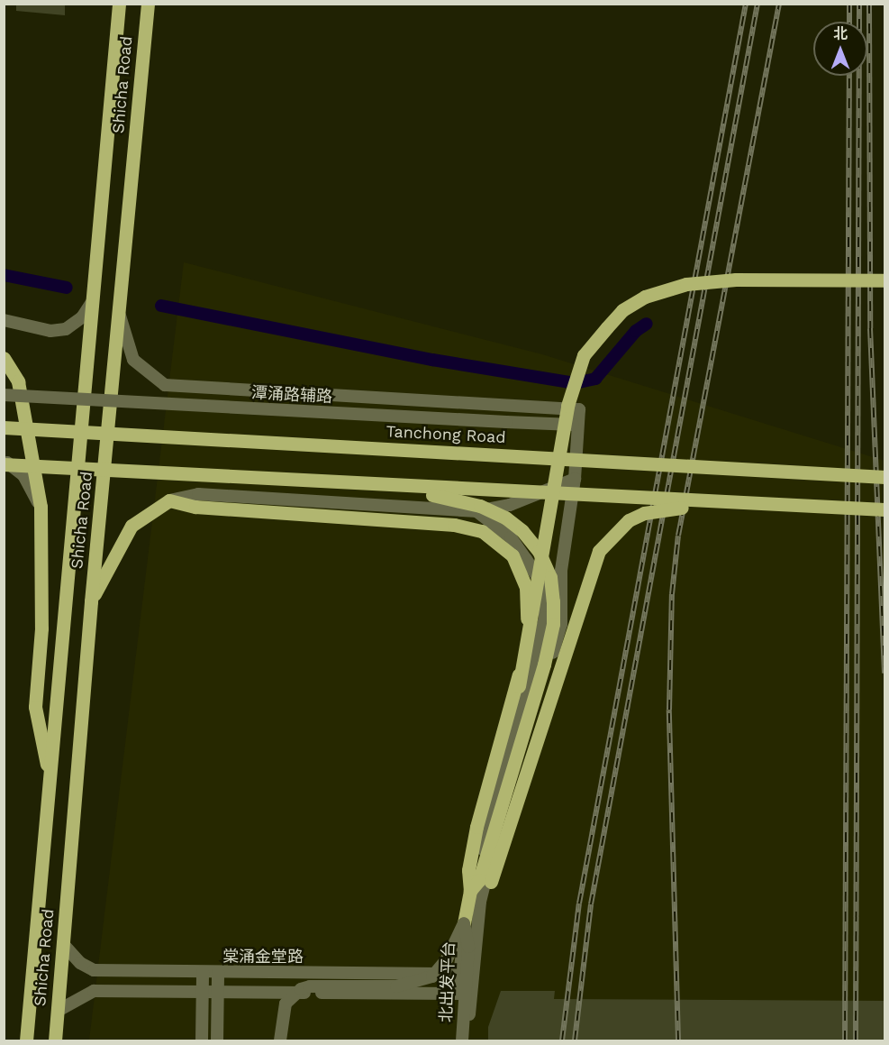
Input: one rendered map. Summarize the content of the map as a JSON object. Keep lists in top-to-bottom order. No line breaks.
{"streets":{"main road":["Shicha Road","Tanchong Road"],"street":["潭涌路辅路","棠涌金堂路","北出发平台"]},"crossings":[["Shicha Road","棠涌金堂路"]],"north":"top"}
